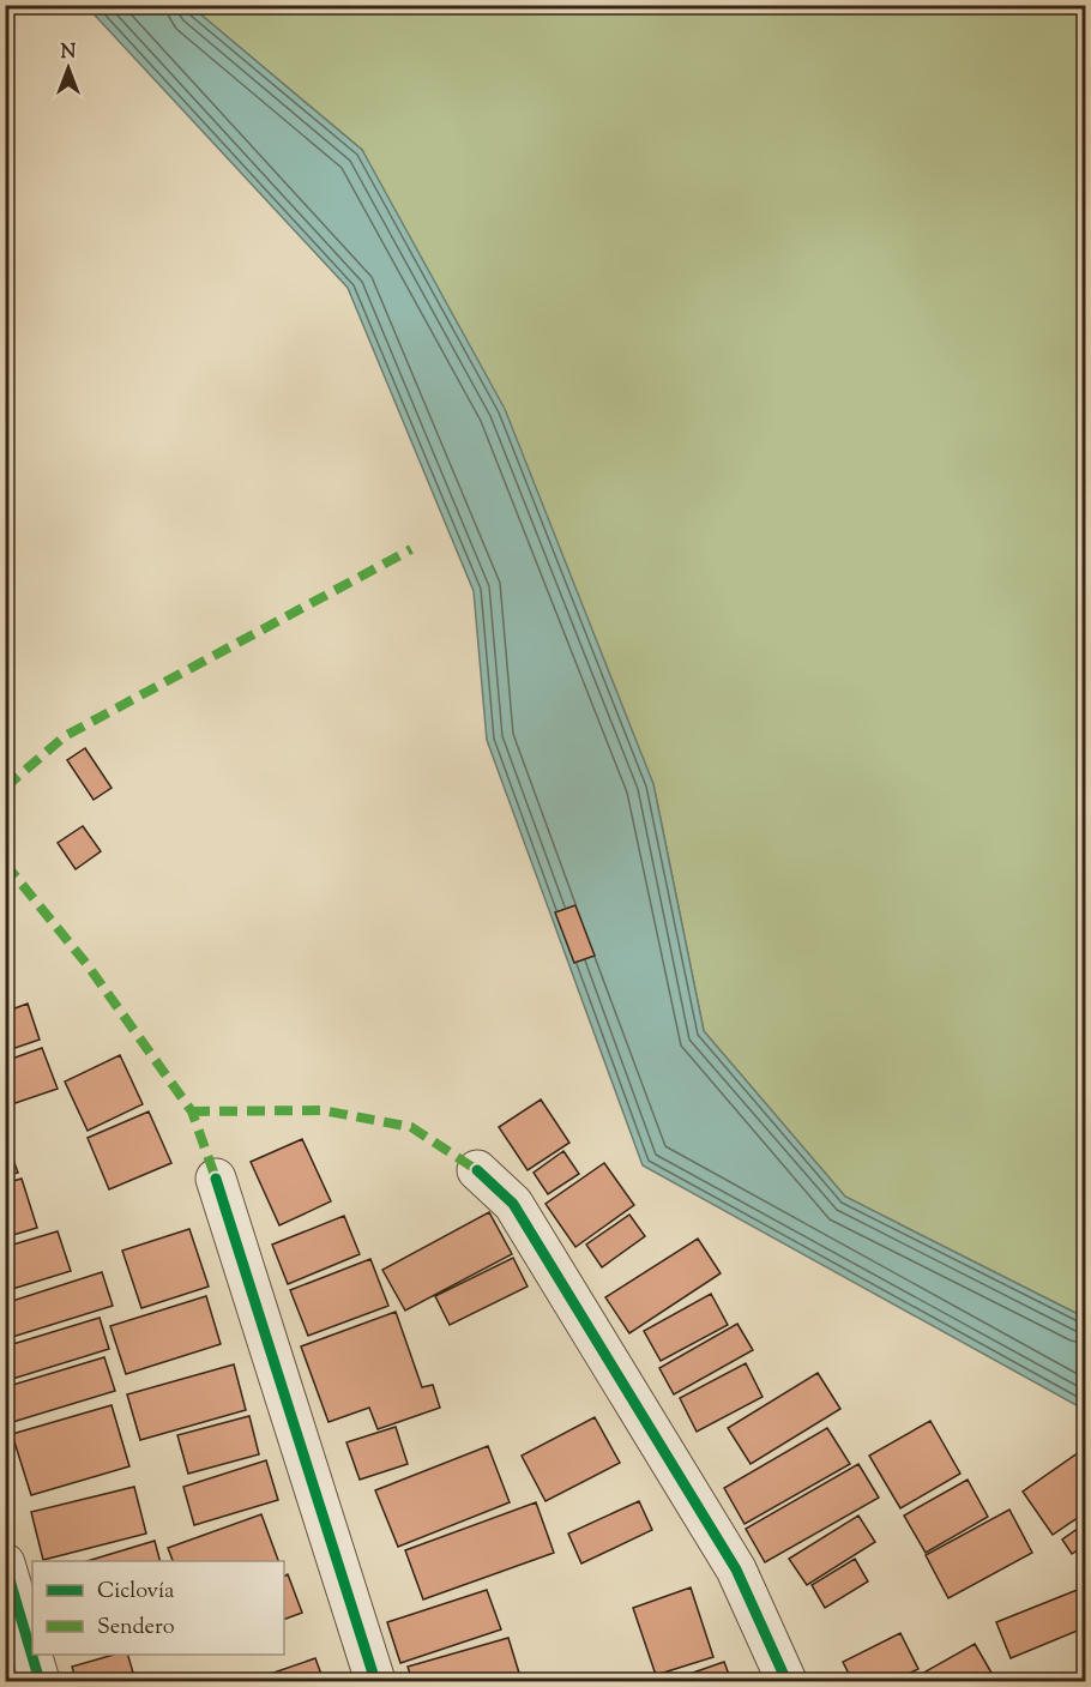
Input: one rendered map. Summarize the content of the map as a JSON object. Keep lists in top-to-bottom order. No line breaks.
{"legend":["Ciclovía","Sendero"],"north":"top"}
